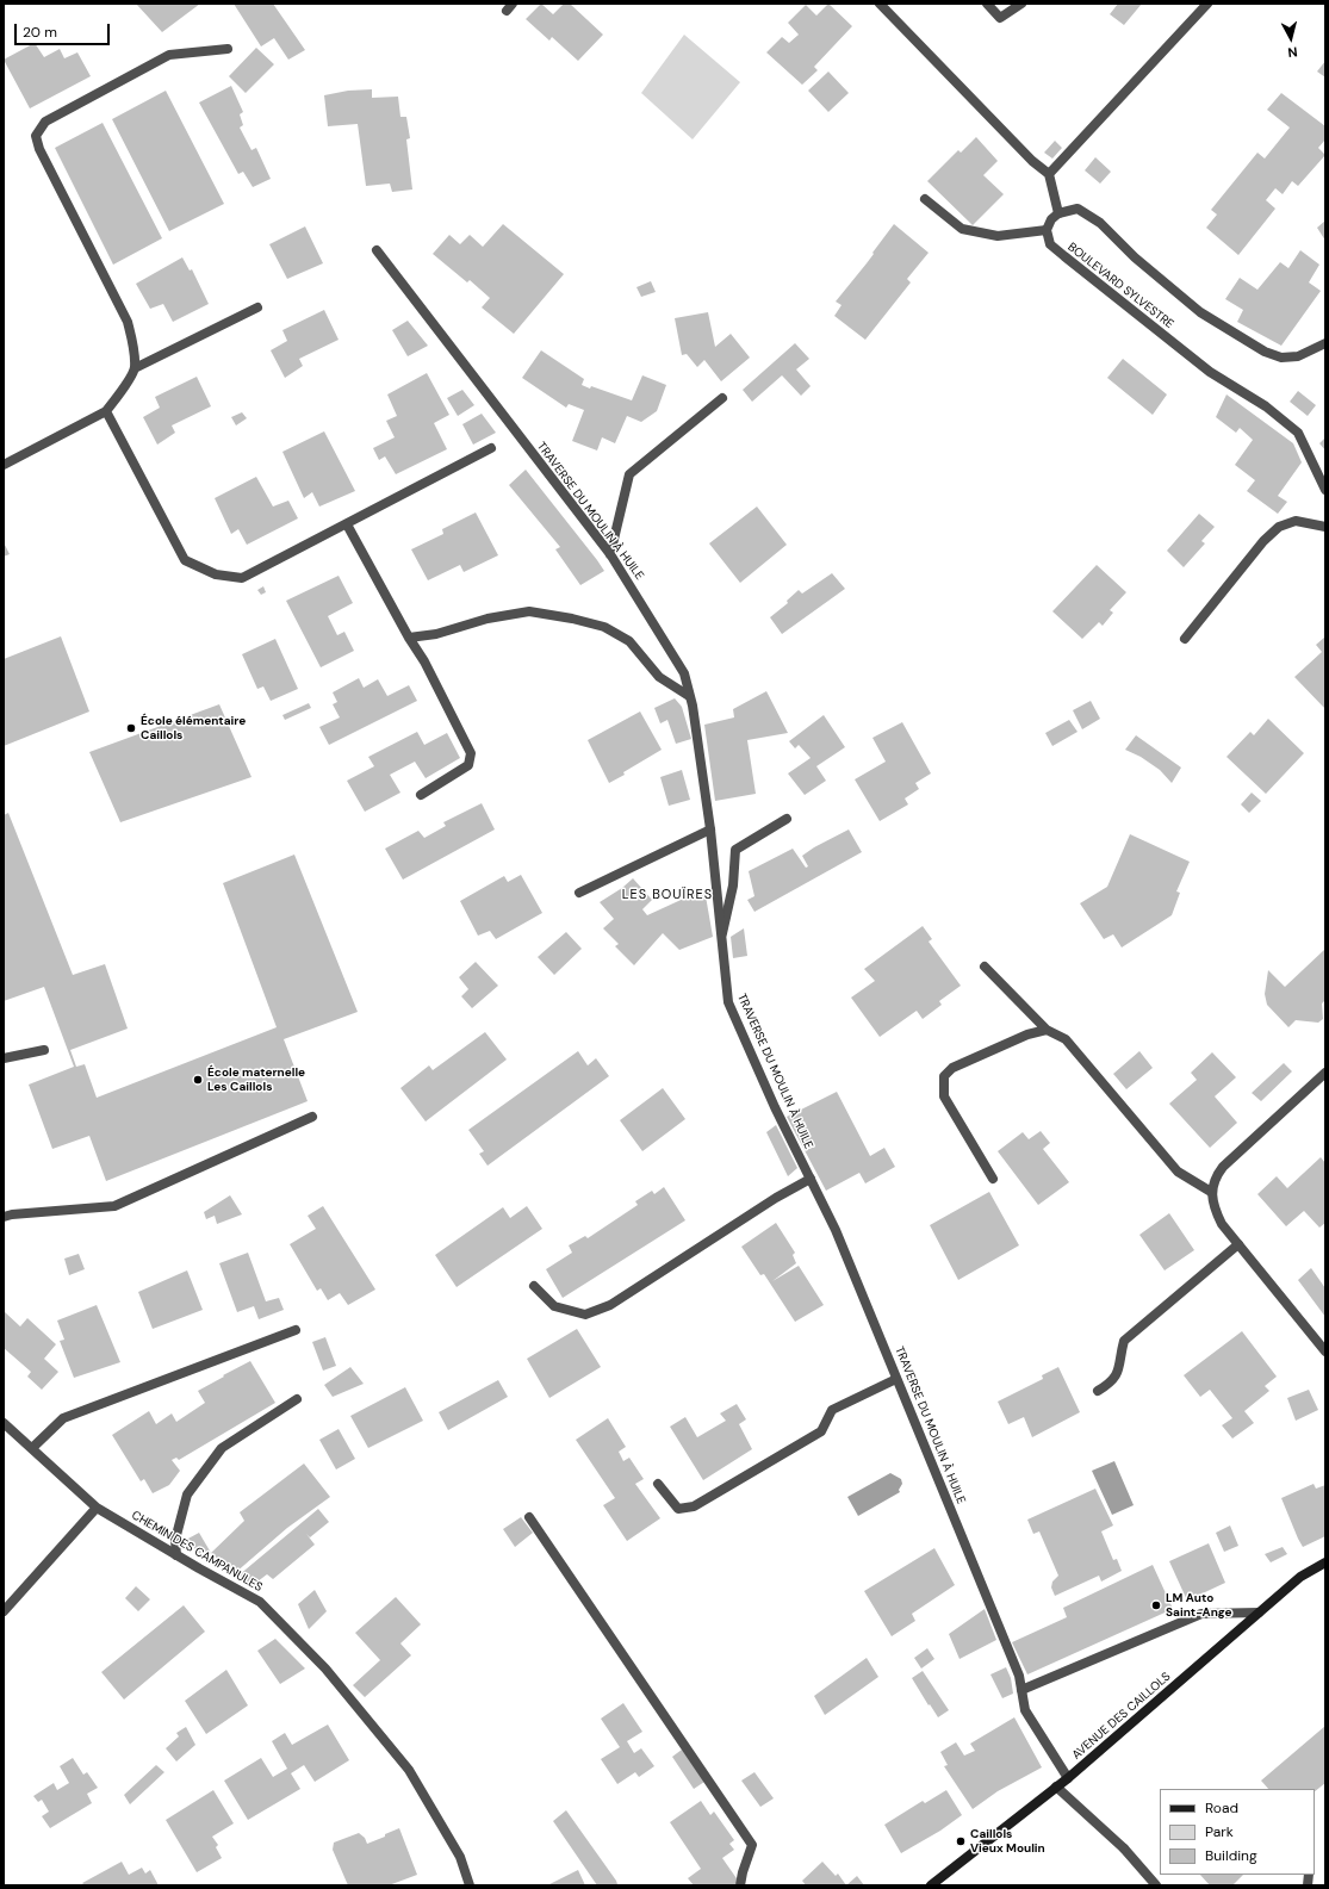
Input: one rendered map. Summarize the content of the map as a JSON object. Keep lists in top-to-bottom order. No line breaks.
{"streets":{"street":["BOULEVARD SYLVESTRE","TRAVERSE DU MOULIN À HUILE","CHEMIN DES CAMPANULES","AVENUE DES CAILLOLS"]},"crossings":[["TRAVERSE DU MOULIN À HUILE","AVENUE DES CAILLOLS"]],"districts":["LES BOUÏRES"],"places":["École élémentaire Caillols","École maternelle Les Caillols","LM Auto Saint-Ange","Caillols Vieux Moulin"],"legend":["Road","Park","Building"],"scale_bar":"20 m","north":"bottom"}
